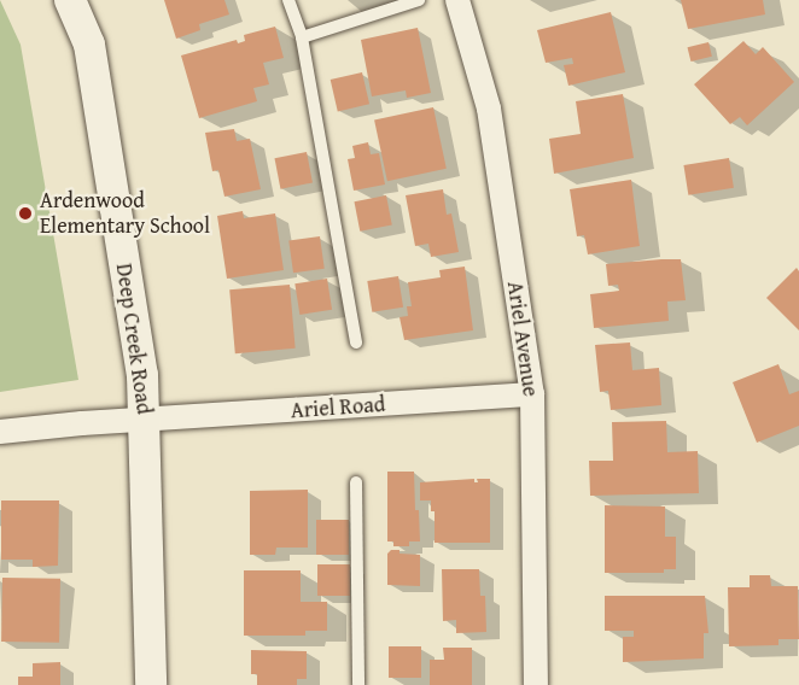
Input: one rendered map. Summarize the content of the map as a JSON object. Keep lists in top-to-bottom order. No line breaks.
{"streets":{"street":["Deep Creek Road","Ariel Avenue","Ariel Road"]},"crossings":[["Deep Creek Road","Ariel Road"],["Ariel Avenue","Ariel Road"]],"places":["Ardenwood Elementary School"]}
